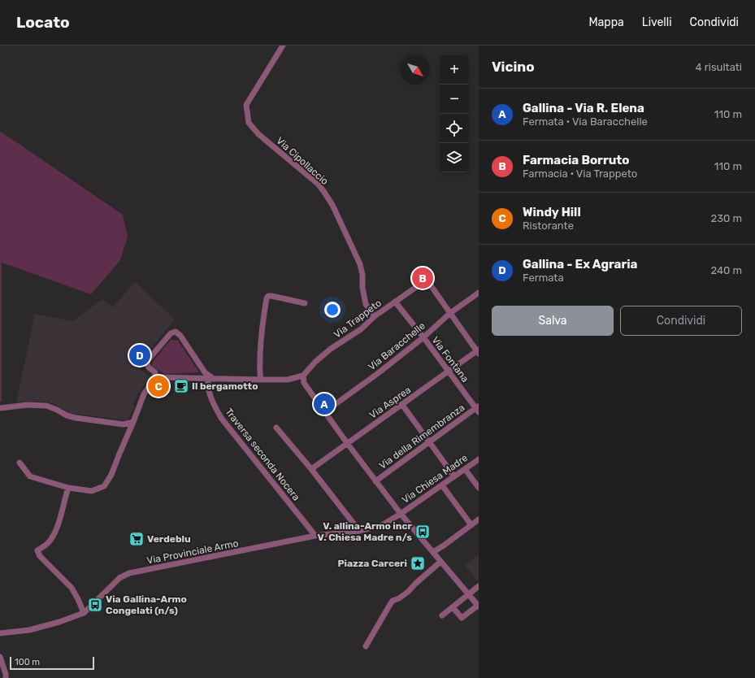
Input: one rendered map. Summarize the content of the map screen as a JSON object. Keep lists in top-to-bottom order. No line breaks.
{"streets":{"street":["Via Cipollaccio","Via Trappeto","Via Baracchelle","Via Fontana","Via Asprea","Via della Rimembranza","Traversa seconda Nocera","Via Chiesa Madre","Via Provinciale Armo"]},"crossings":[["Via Cipollaccio","Via Trappeto"],["Via Trappeto","Via Baracchelle"],["Via Trappeto","Via Fontana"],["Via Baracchelle","Via Fontana"],["Via Fontana","Via Asprea"],["Via Fontana","Via della Rimembranza"],["Traversa seconda Nocera","Via Provinciale Armo"],["Via Chiesa Madre","Via Provinciale Armo"]],"places":{"cafe":["Il bergamotto"],"bus stop":["V. allina-Armo incr V. Chiesa Madre n/s","Via Gallina-Armo Congelati (n/s)"],"supermarket":["Verdeblu"],"place":["Piazza Carceri"]},"scale_bar":"100 m","north":"bottom right","page":{"header":"Locato","nav":["Mappa","Livelli","Condividi"],"heading":["Vicino","4 risultati"],"map_buttons":["+","−"],"list":[{"mark":"A","name":"Gallina - Via R. Elena","note":"Fermata · Via Baracchelle","value":"110 m"},{"mark":"B","name":"Farmacia Borruto","note":"Farmacia · Via Trappeto","value":"110 m"},{"mark":"C","name":"Windy Hill","note":"Ristorante","value":"230 m"},{"mark":"D","name":"Gallina - Ex Agraria","note":"Fermata","value":"240 m"}],"pins":["B","D","C","A"],"buttons":["Salva","Condividi"],"scale":"100 m"}}
